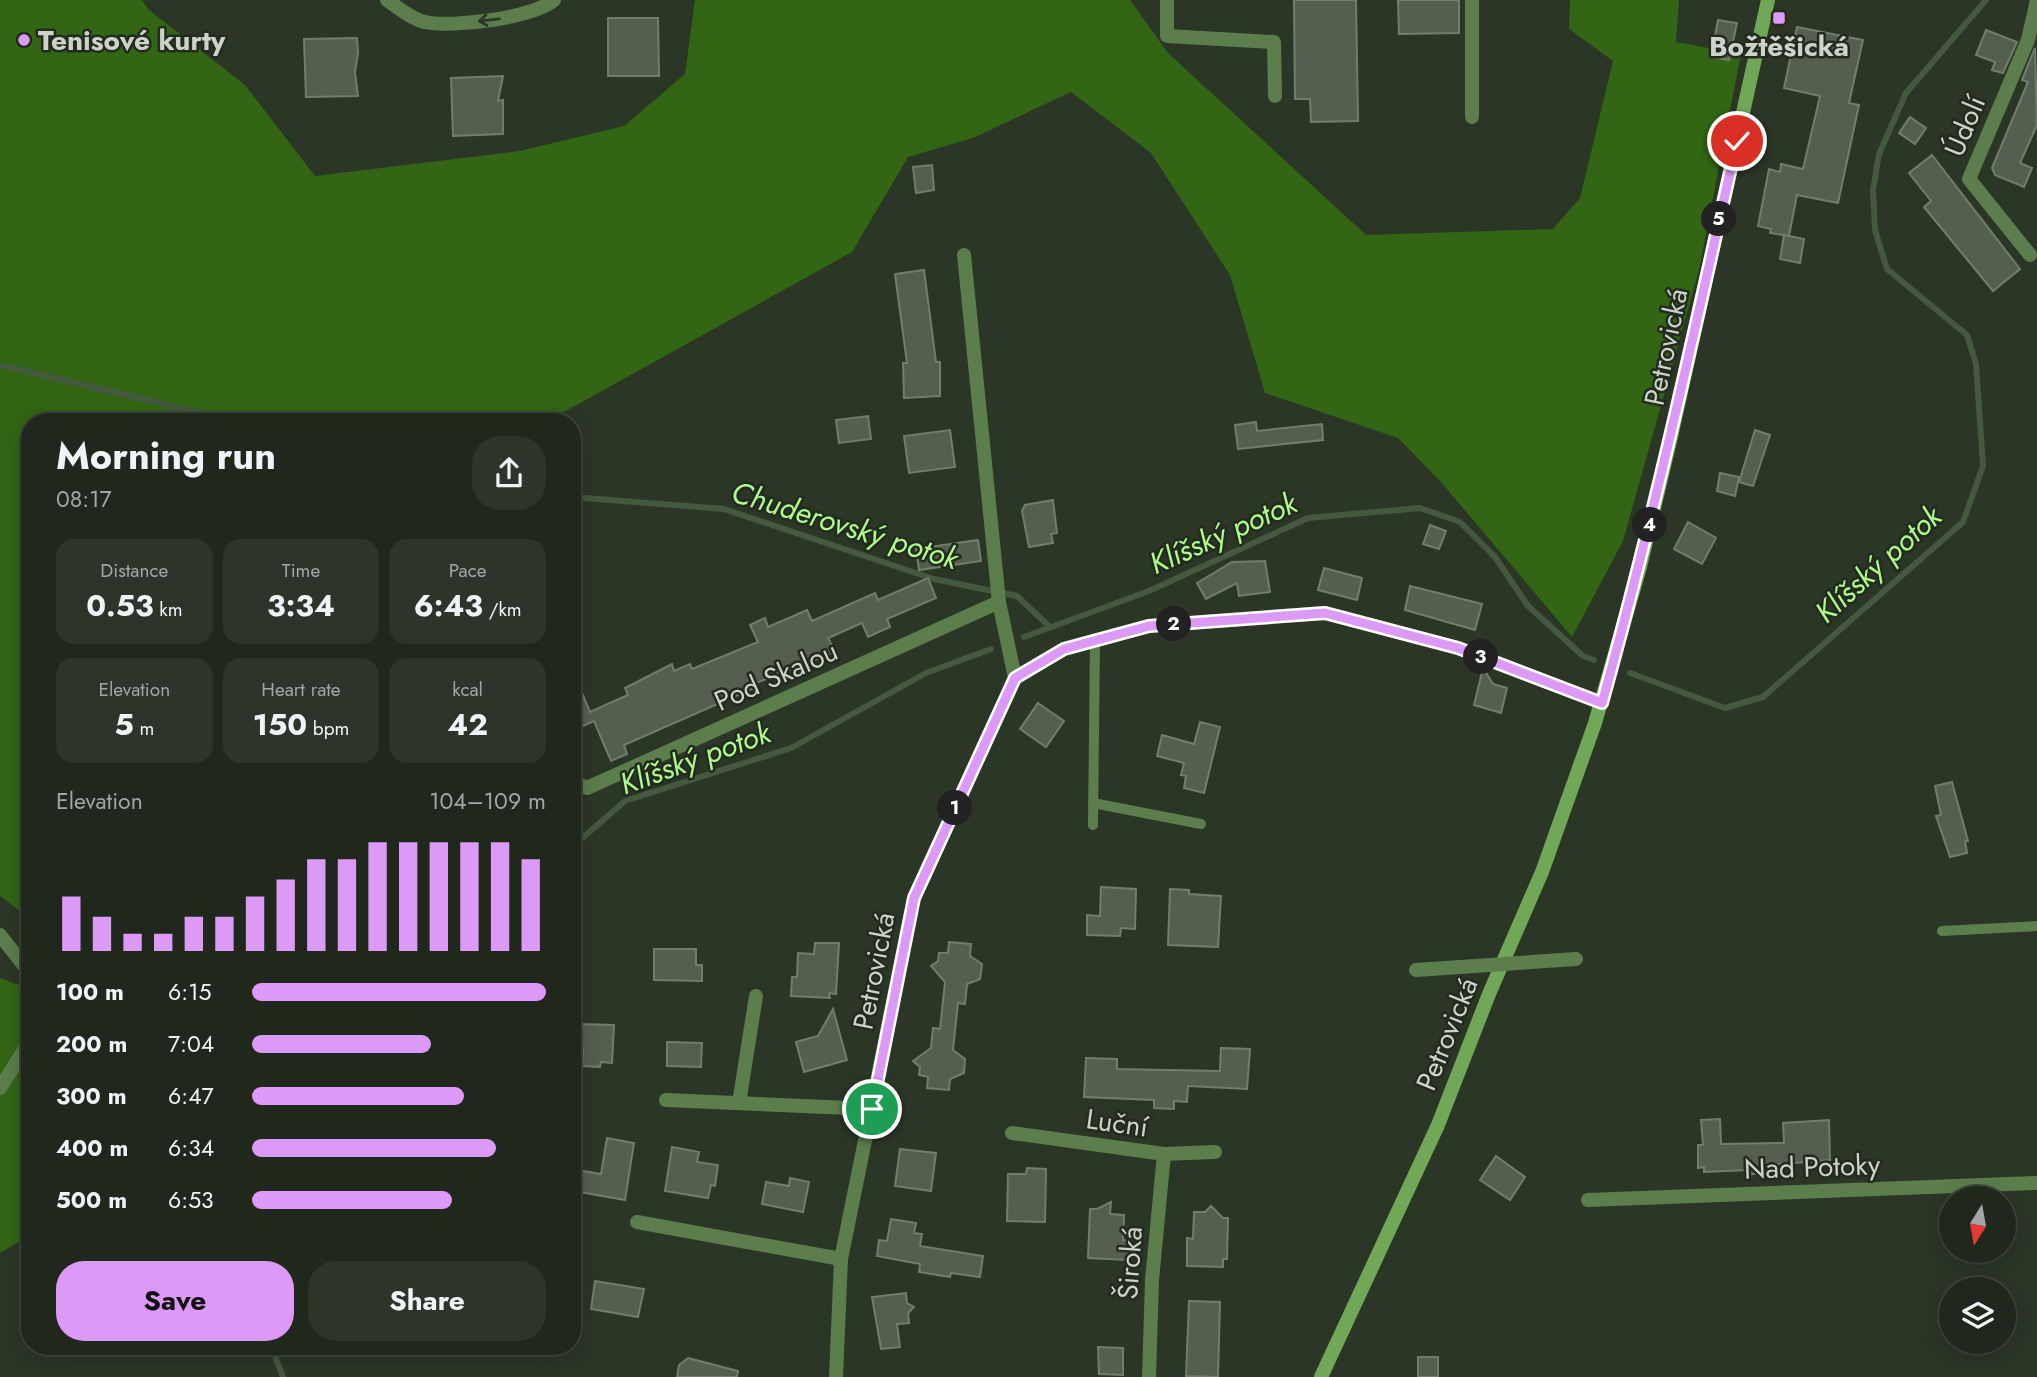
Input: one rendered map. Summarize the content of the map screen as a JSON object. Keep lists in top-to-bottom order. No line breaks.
{"streets":{"main road":["Petrovická"],"street":["Údolí","Pod Skalou","Luční","Nad Potoky","Široká"]},"crossings":[["Luční","Široká"]],"water":["Chuderovský potok","Klíšský potok"],"places":{"transit":["Božtěšická"],"other":["Tenisové kurty"]},"north":"bottom","page":{"pins":["5","4","2","3","1"],"heading":["Morning run","08:17"],"stats":[["Distance","0.53 km"],["Time","3:34"],["Pace","6:43 /km"],["Elevation","5 m"],["Heart rate","150 bpm"],["kcal","42"]],"chart":["Elevation","104–109 m"],"list":[{"name":"100 m","note":"6:15"},{"name":"200 m","note":"7:04"},{"name":"300 m","note":"6:47"},{"name":"400 m","note":"6:34"},{"name":"500 m","note":"6:53"}],"buttons":["Save","Share"]}}
